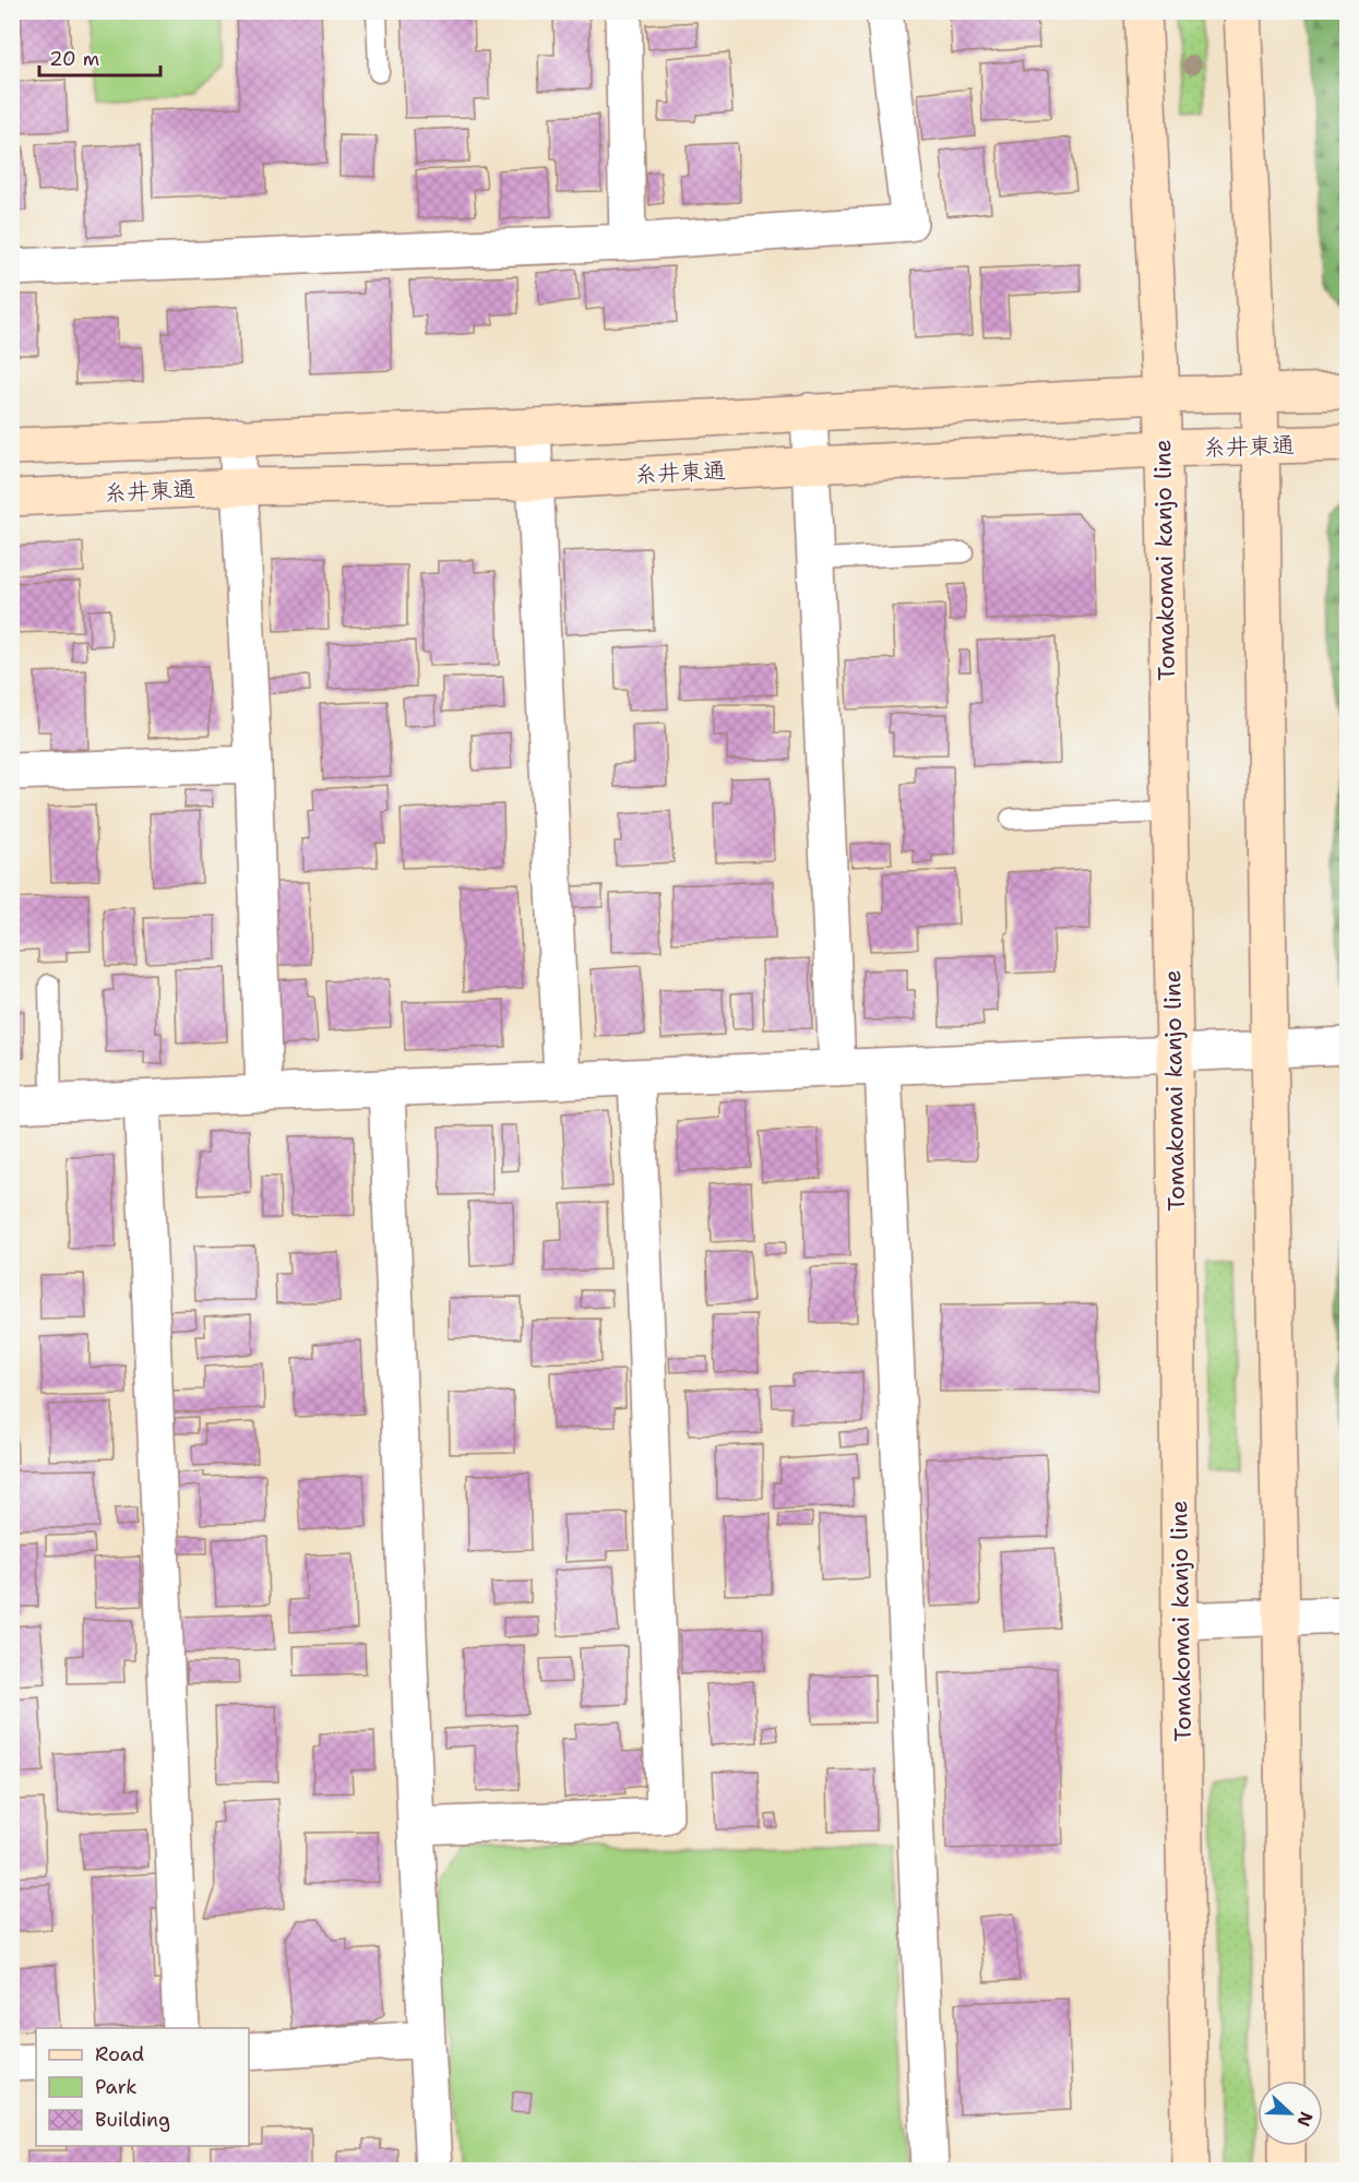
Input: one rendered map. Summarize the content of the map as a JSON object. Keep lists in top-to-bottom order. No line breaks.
{"streets":{"main road":["糸井東通","Tomakomai kanjo line"]},"crossings":[["糸井東通","Tomakomai kanjo line"]],"legend":["Road","Park","Building"],"scale_bar":"20 m","north":"right"}
